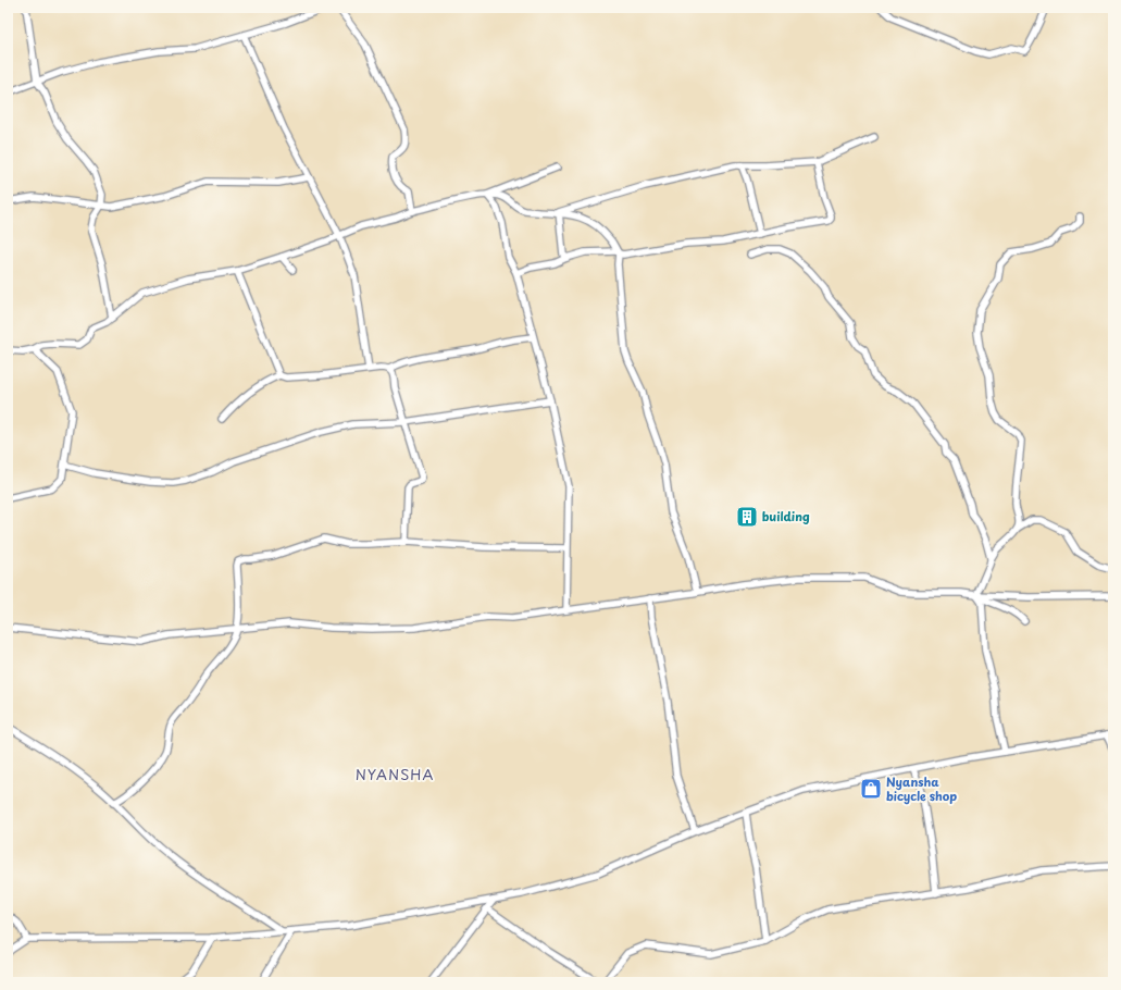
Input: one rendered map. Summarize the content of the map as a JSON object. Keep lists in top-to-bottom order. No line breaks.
{"districts":["NYANSHA"],"places":{"building":["building"],"shop":["Nyansha bicycle shop"]}}
